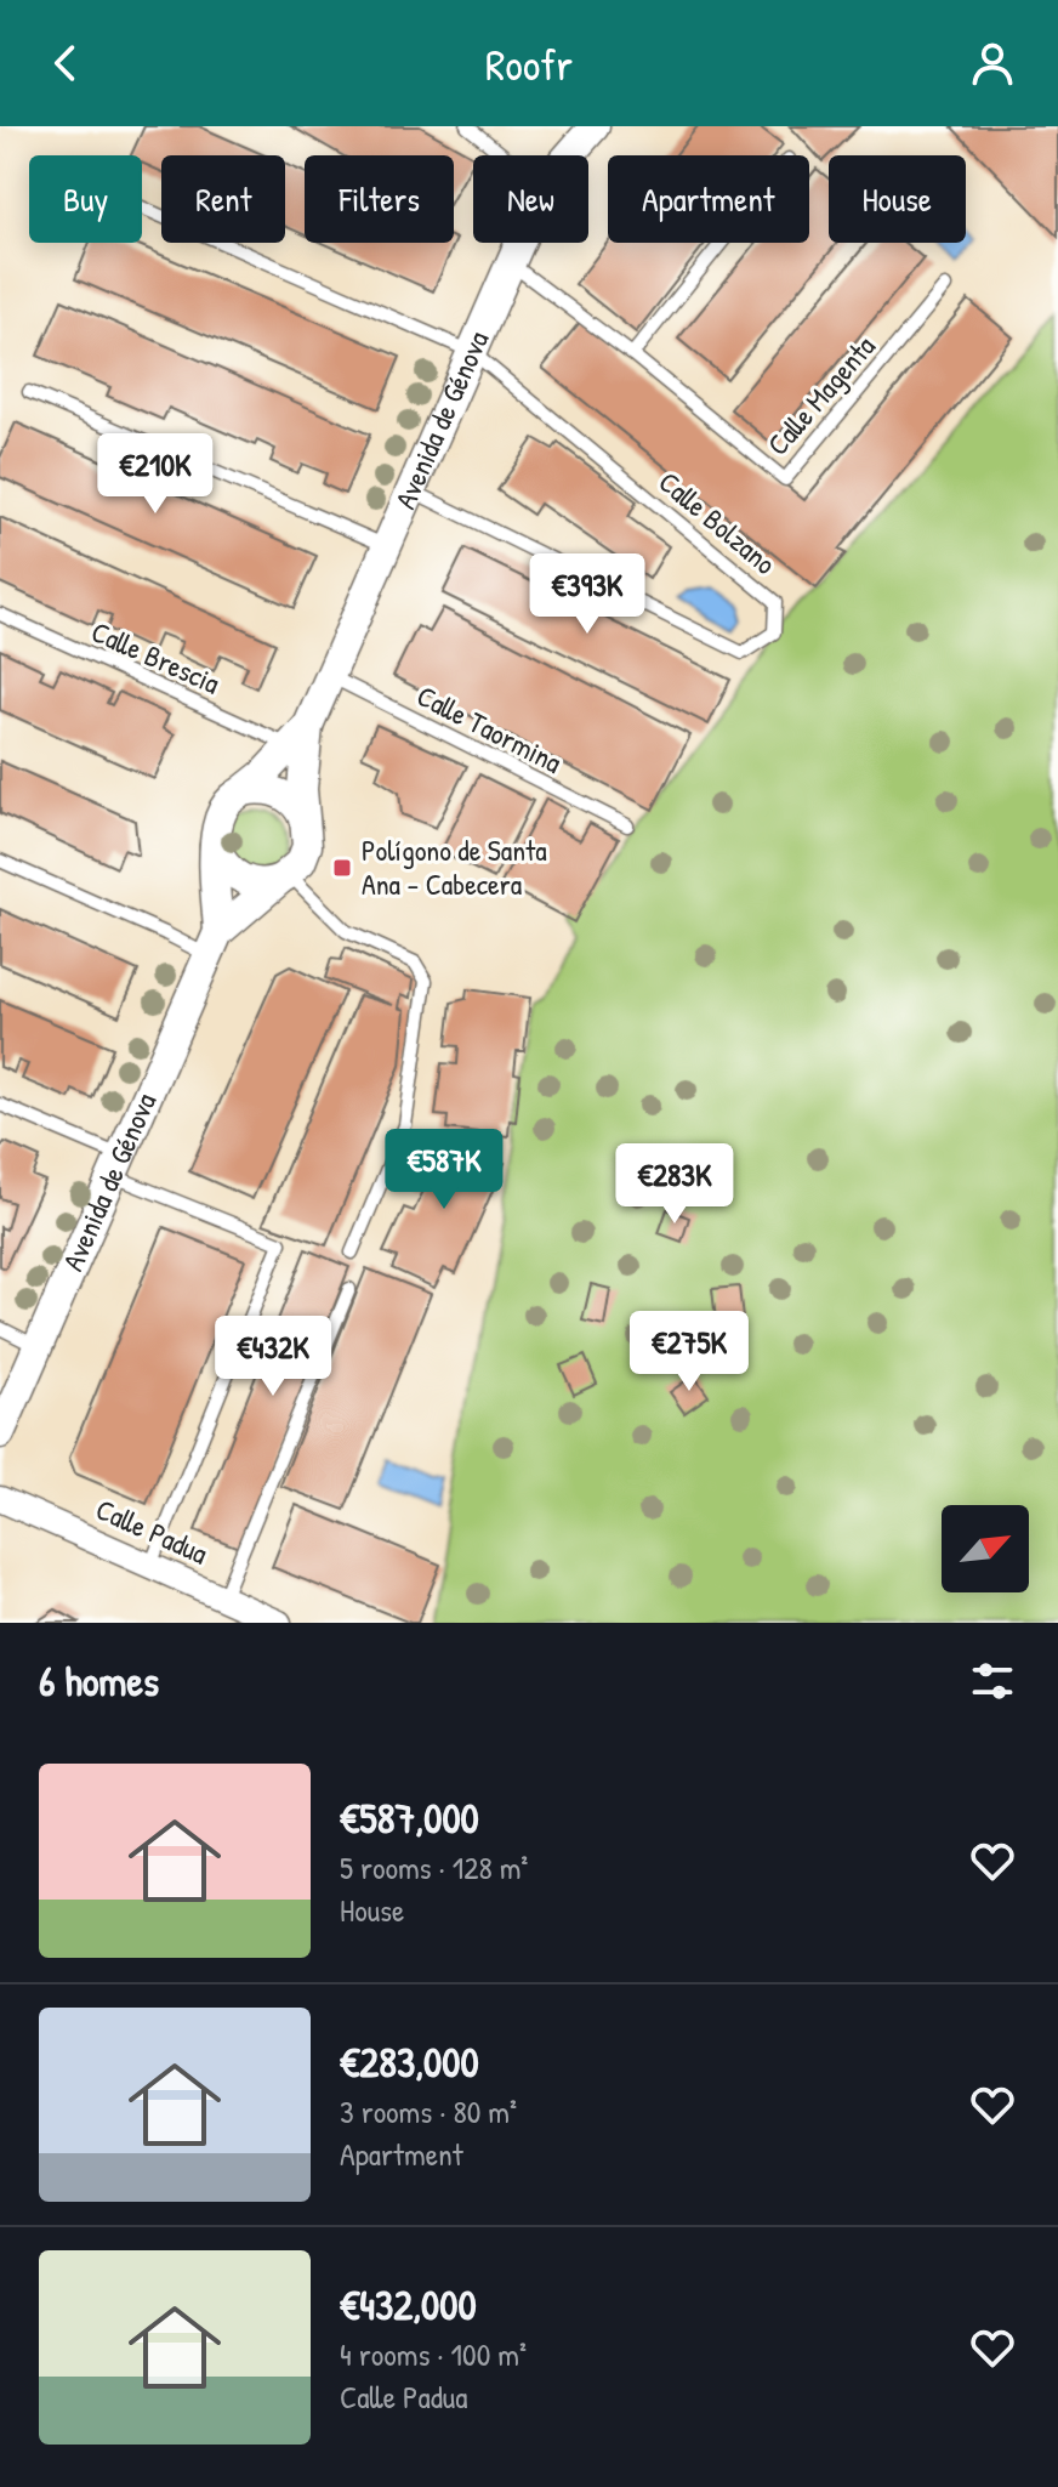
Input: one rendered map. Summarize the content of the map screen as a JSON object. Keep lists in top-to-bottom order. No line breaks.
{"streets":{"street":["Avenida de Génova","Calle Padua"],"lane":["Calle Magenta","Calle Bolzano","Calle Brescia","Calle Taormina"]},"crossings":[["Calle Magenta","Avenida de Génova"],["Avenida de Génova","Calle Bolzano"],["Avenida de Génova","Calle Brescia"],["Avenida de Génova","Calle Taormina"]],"places":{"transit":["Polígono de Santa Ana - Cabecera"]},"north":"top right","page":{"header":"Roofr","chip":["Buy","Rent","Filters","New","Apartment","House"],"price":["€210K","€393K","€587K","€283K","€275K","€432K"],"heading":"6 homes","list":[{"name":"€587,000","note":"5 rooms · 128 m² · House"},{"name":"€283,000","note":"3 rooms · 80 m² · Apartment"},{"name":"€432,000","note":"4 rooms · 100 m² · Calle Padua"}]}}
